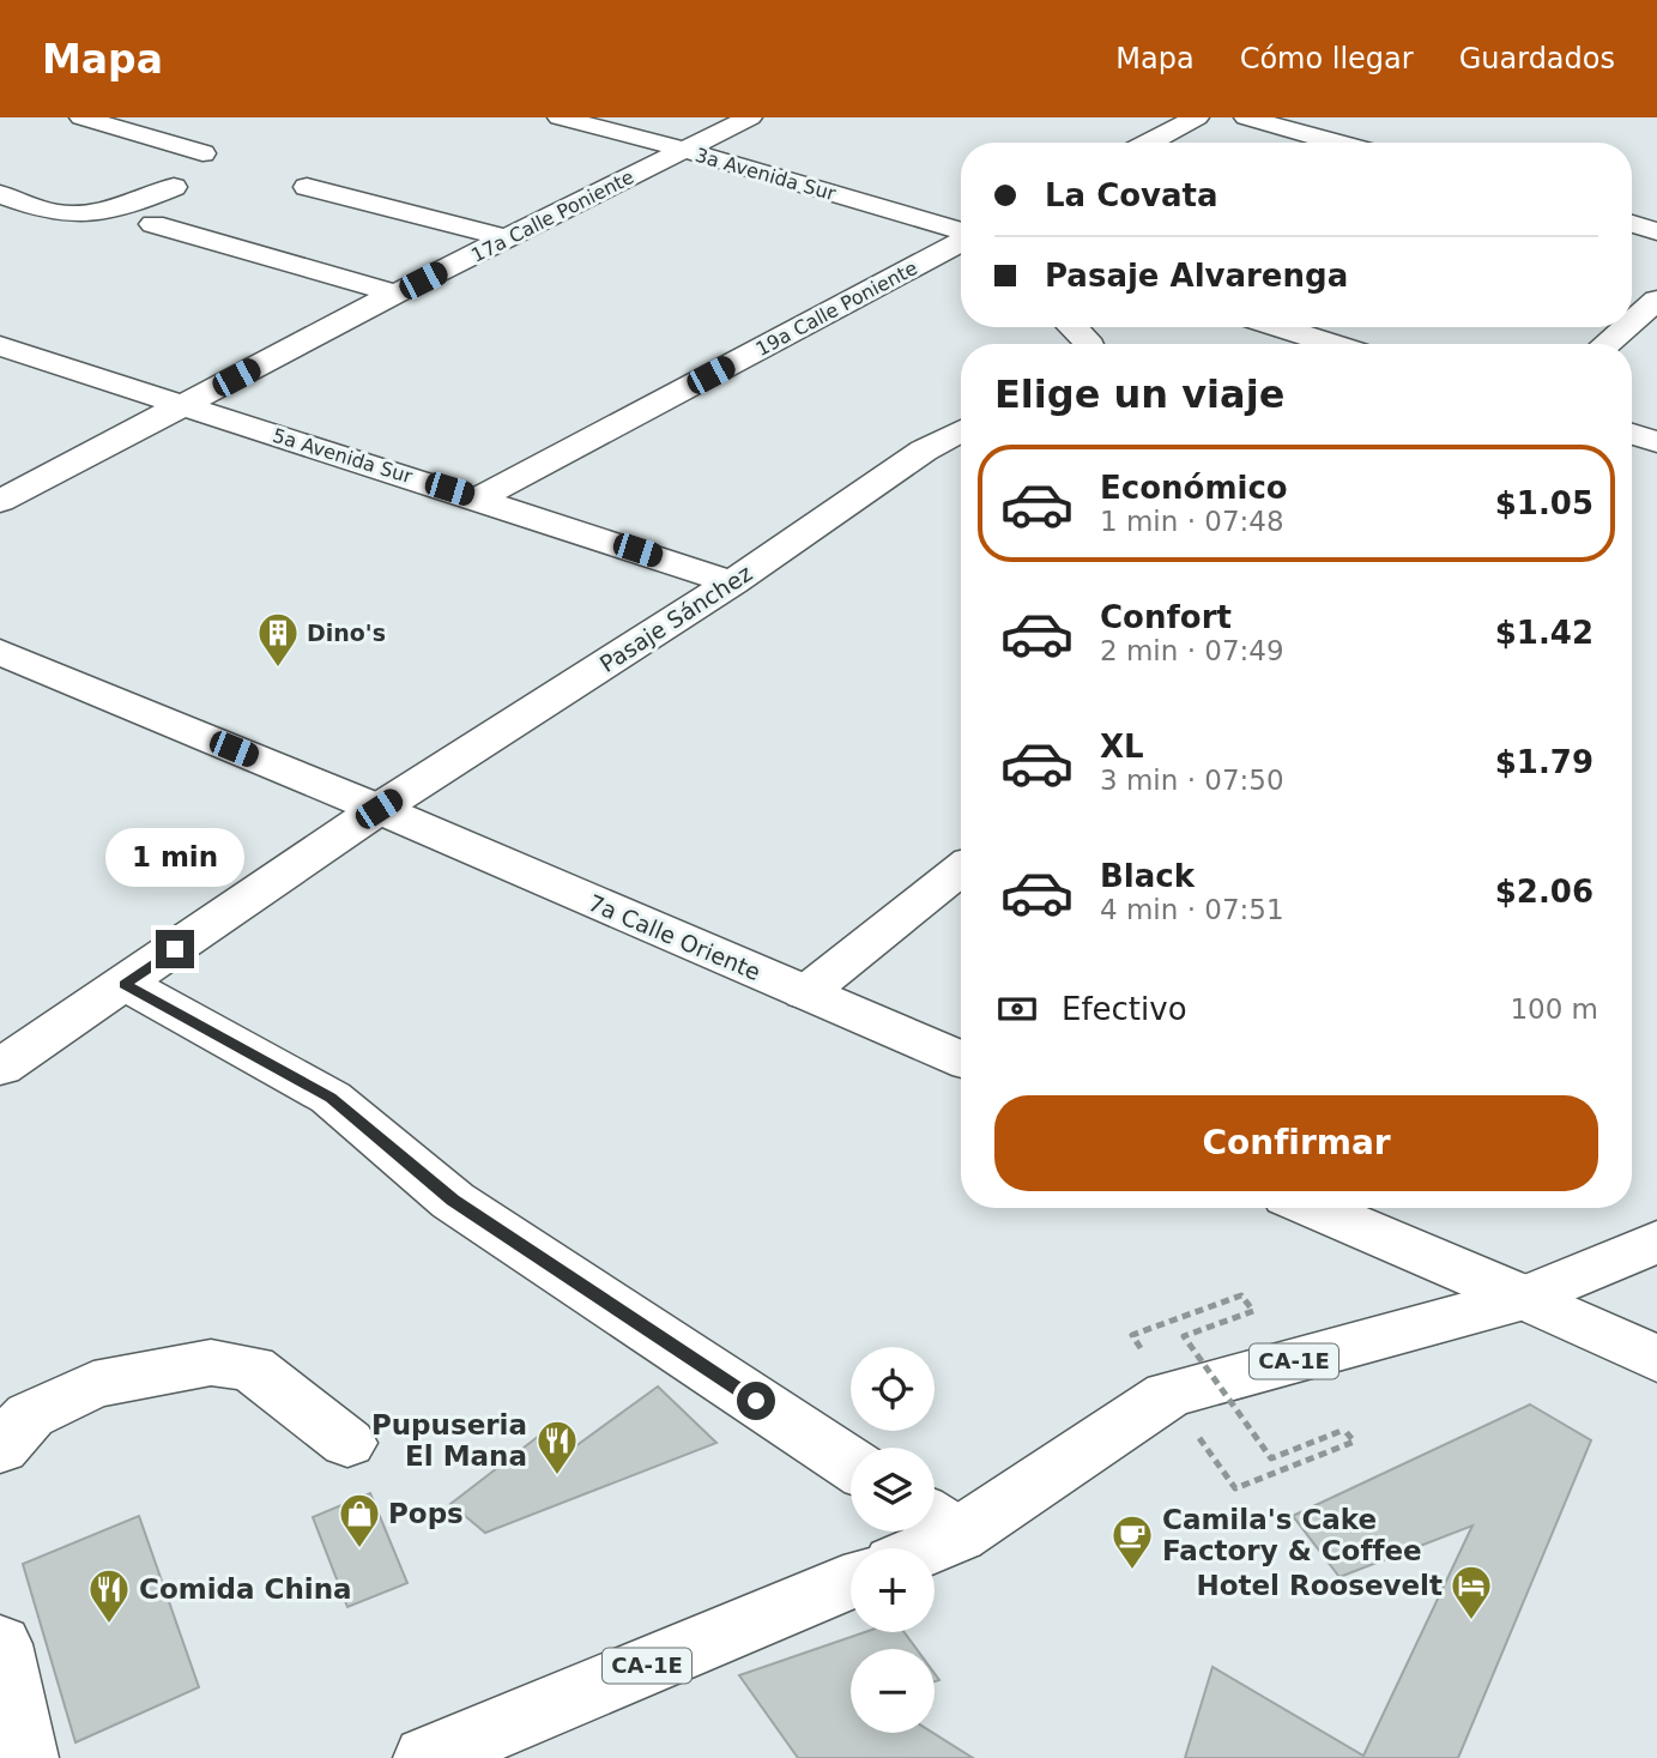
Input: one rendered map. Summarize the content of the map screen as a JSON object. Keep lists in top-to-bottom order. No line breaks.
{"streets":{"main road":["3a Avenida Sur","17a Calle Poniente","19a Calle Poniente","5a Avenida Sur","Pasaje Sánchez","7a Calle Oriente","CA-1E"]},"crossings":[["3a Avenida Sur","17a Calle Poniente"],["17a Calle Poniente","5a Avenida Sur"],["19a Calle Poniente","5a Avenida Sur"],["5a Avenida Sur","Pasaje Sánchez"],["Pasaje Sánchez","7a Calle Oriente"]],"places":{"building":["Dino's"],"restaurant":["Pupuseria El Mana","Comida China"],"shop":["Pops"],"cafe":["Camila's Cake Factory & Coffee"],"hotel":["Hotel Roosevelt"]},"page":{"header":"Mapa","nav":["Mapa","Cómo llegar","Guardados"],"banner":["La Covata","Pasaje Alvarenga"],"heading":"Elige un viaje","list":[{"name":"Económico","note":"1 min · 07:48","value":"$1.05"},{"name":"Confort","note":"2 min · 07:49","value":"$1.42"},{"name":"XL","note":"3 min · 07:50","value":"$1.79"},{"name":"Black","note":"4 min · 07:51","value":"$2.06"}],"bubble":"1 min","pay":["Efectivo","100 m"],"buttons":"Confirmar","map_buttons":["+","−"]}}
